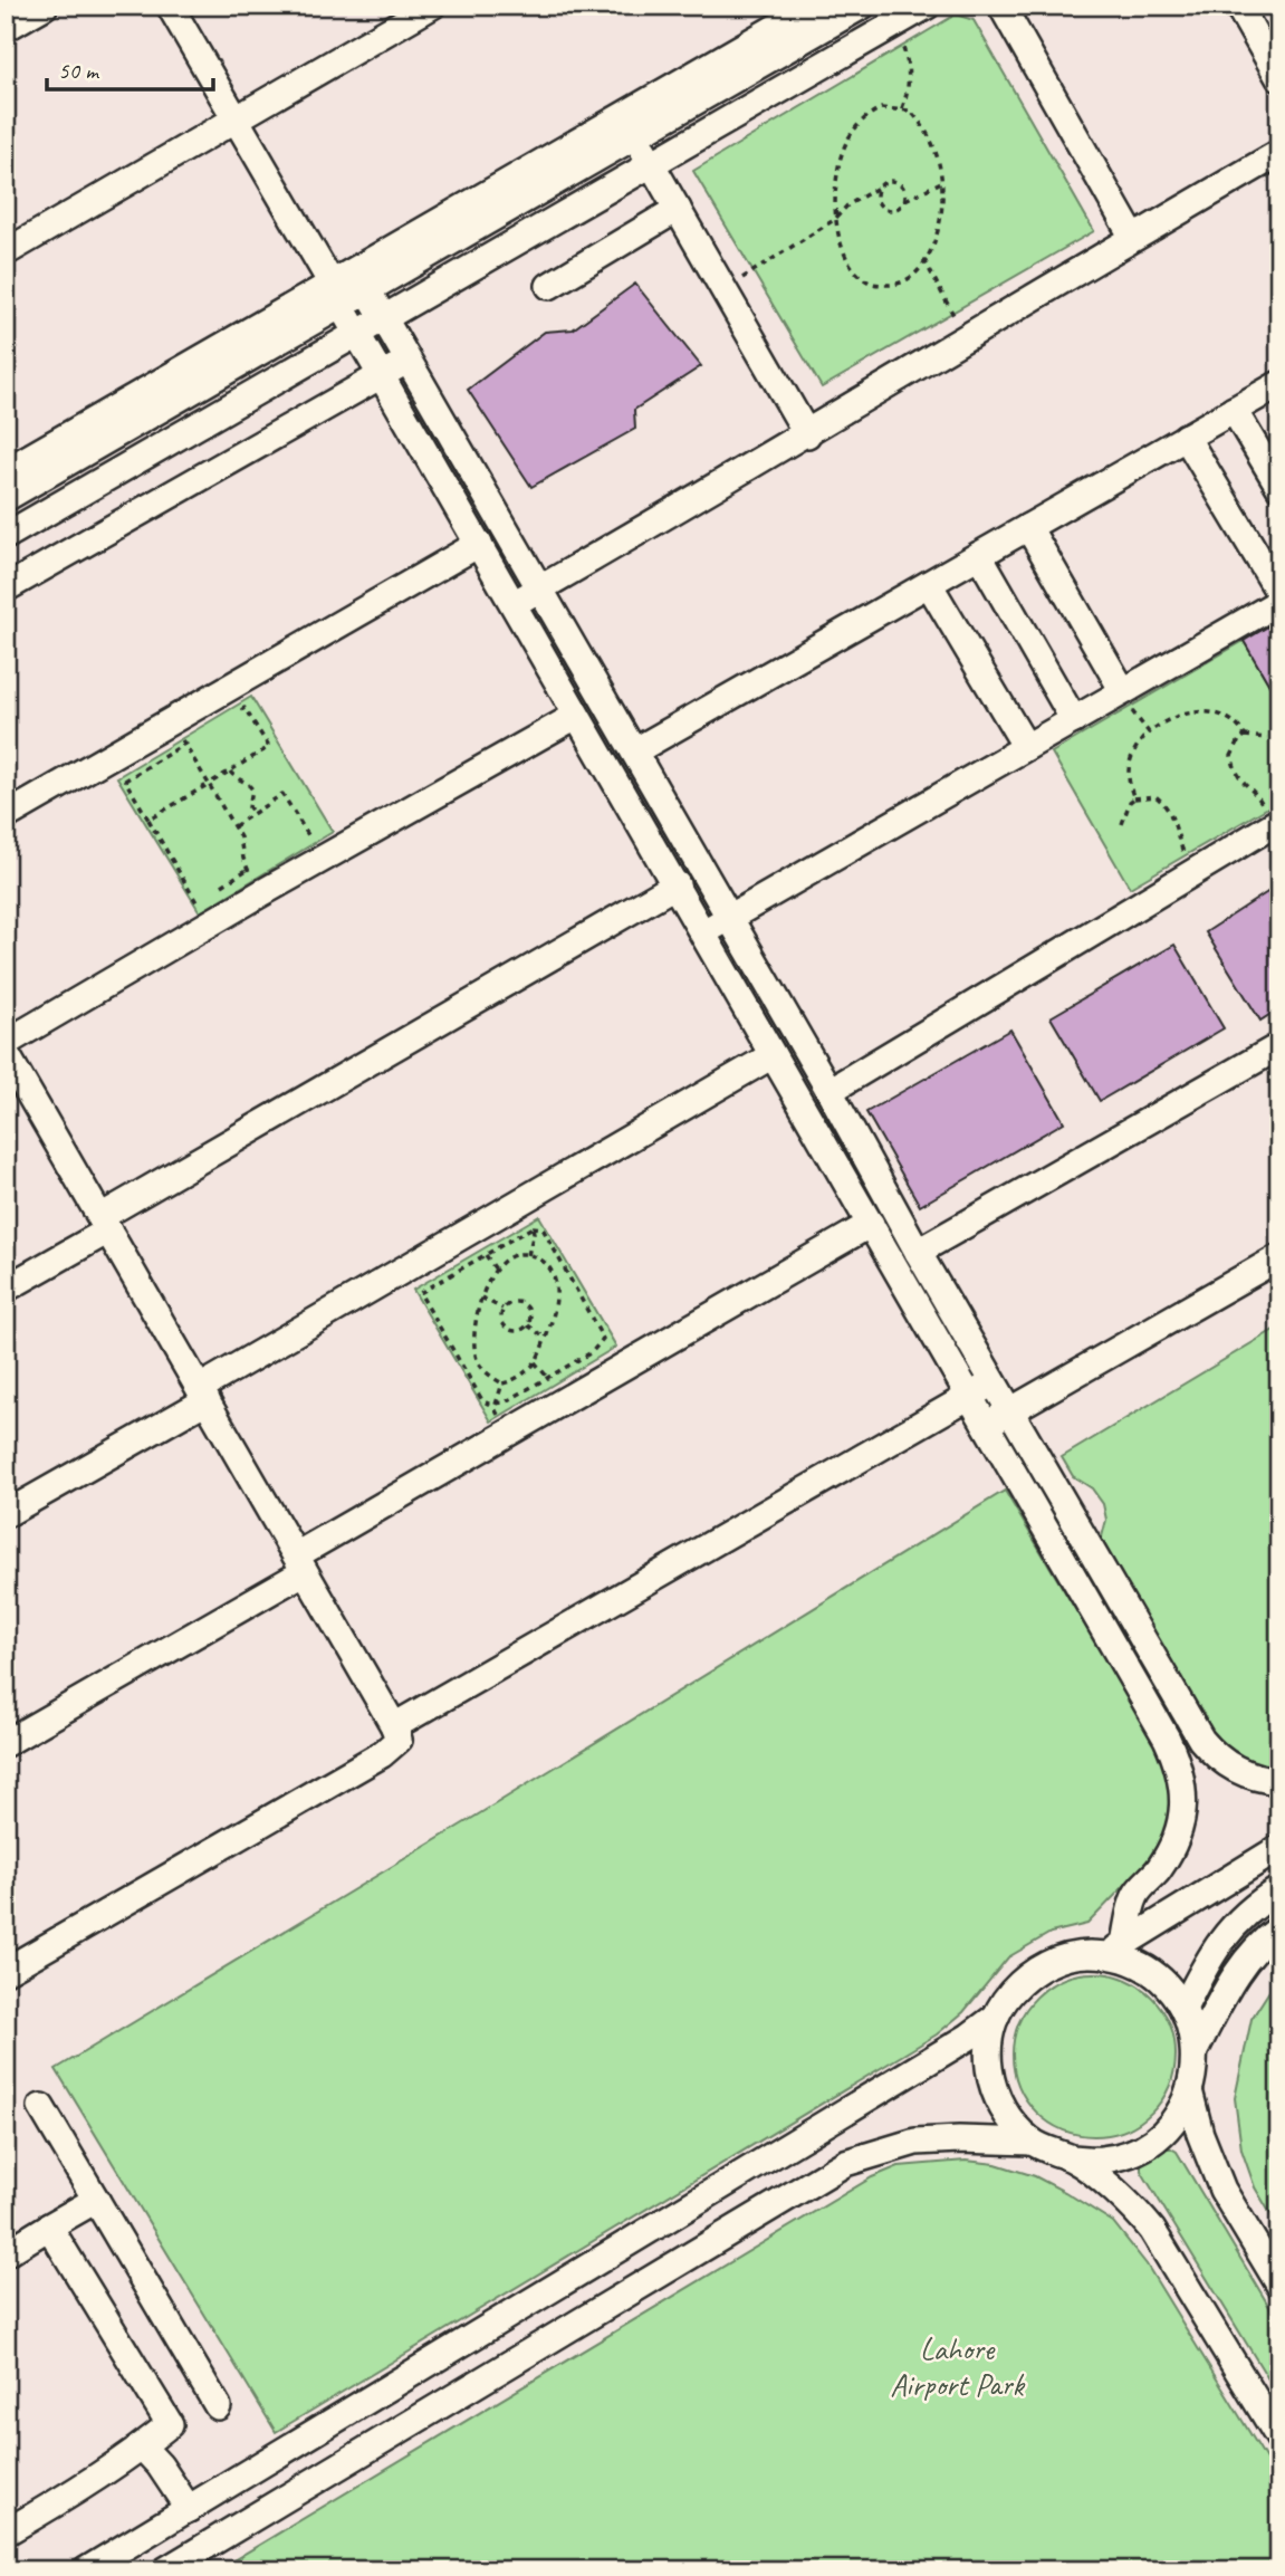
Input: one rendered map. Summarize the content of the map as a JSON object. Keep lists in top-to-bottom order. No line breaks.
{"parks":["Lahore Airport Park"],"scale_bar":"50 m"}
